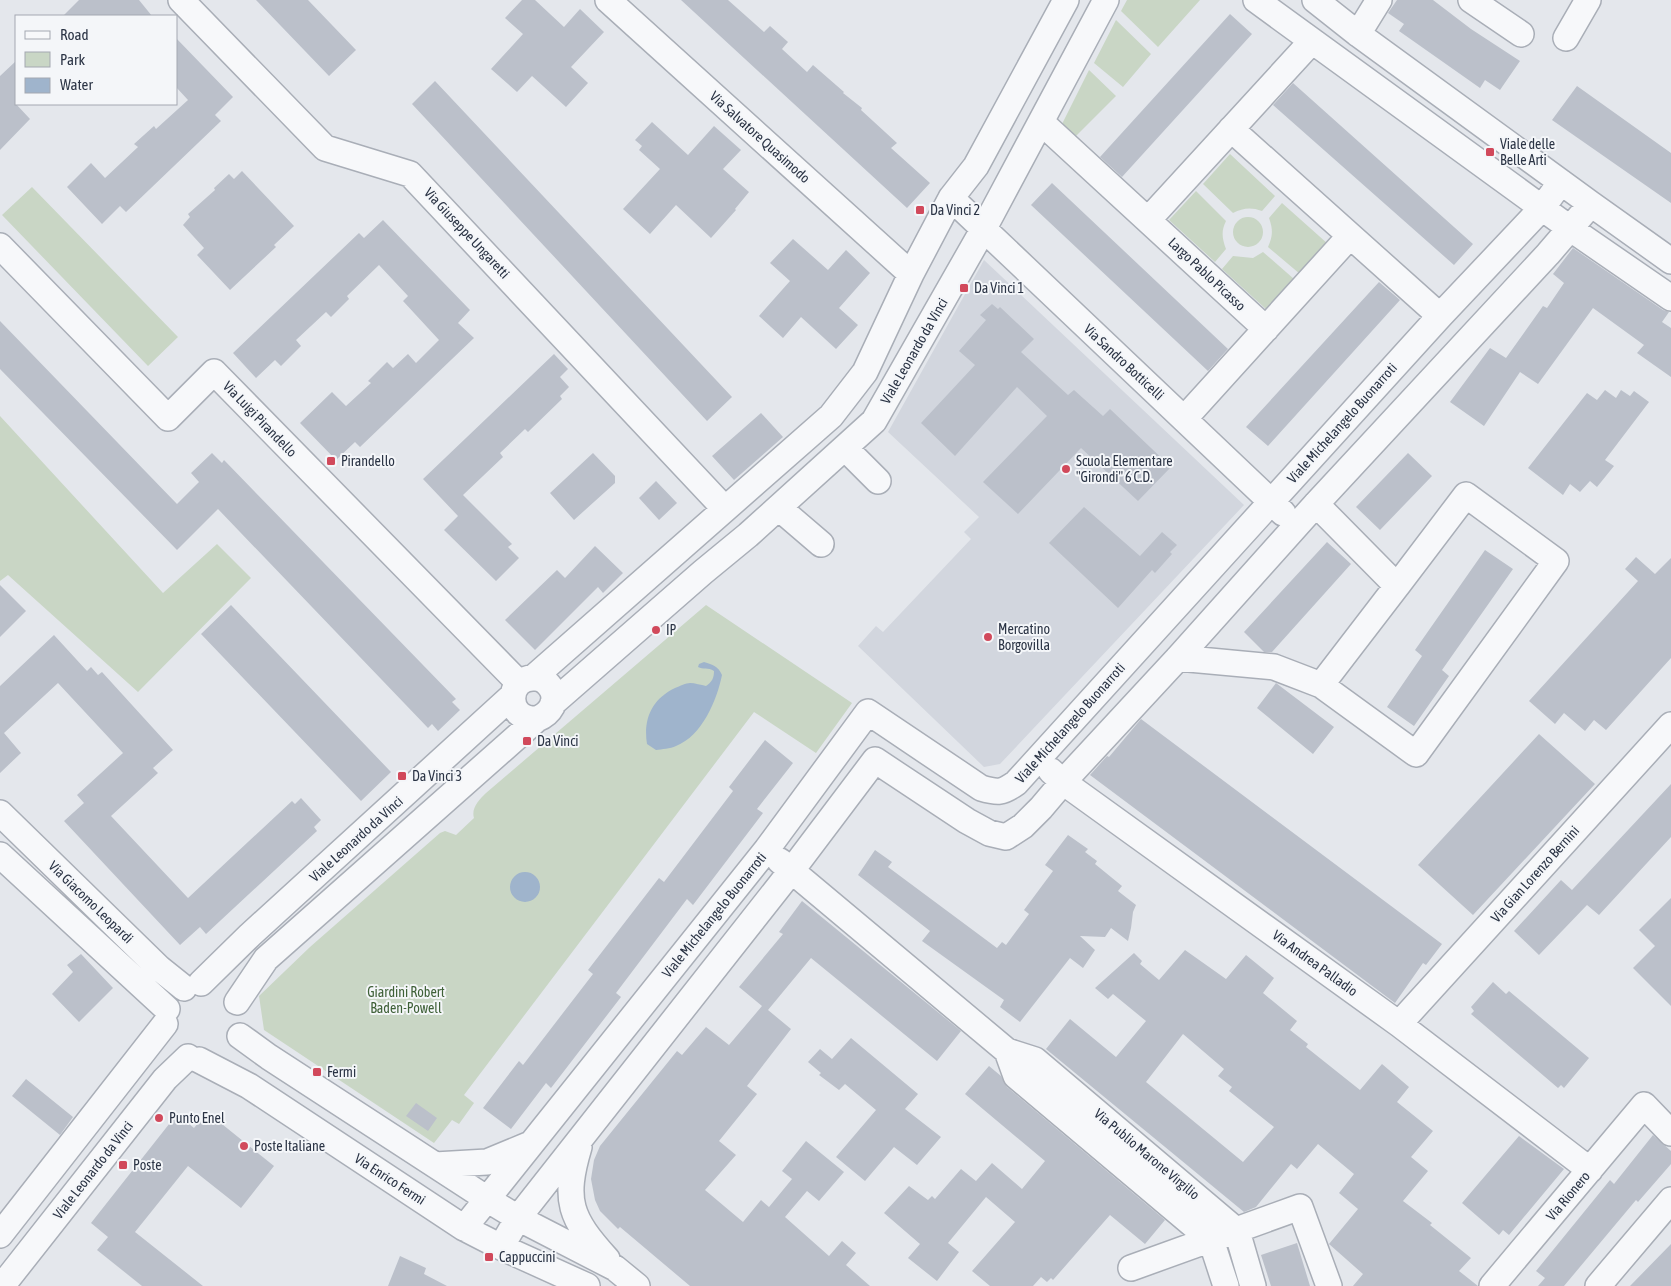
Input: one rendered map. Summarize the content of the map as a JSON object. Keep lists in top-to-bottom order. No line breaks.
{"streets":{"street":["Via Salvatore Quasimodo","Via Giuseppe Ungaretti","Largo Pablo Picasso","Viale Leonardo da Vinci","Via Sandro Botticelli","Via Luigi Pirandello","Viale Michelangelo Buonarroti","Via Gian Lorenzo Bernini","Via Giacomo Leopardi","Via Andrea Palladio","Via Publio Marone Virgilio","Via Enrico Fermi","Via Rionero"]},"crossings":[["Via Salvatore Quasimodo","Viale Leonardo da Vinci"],["Via Giuseppe Ungaretti","Viale Leonardo da Vinci"],["Largo Pablo Picasso","Viale Leonardo da Vinci"],["Viale Leonardo da Vinci","Via Sandro Botticelli"],["Viale Leonardo da Vinci","Via Luigi Pirandello"],["Viale Leonardo da Vinci","Via Giacomo Leopardi"],["Viale Leonardo da Vinci","Via Enrico Fermi"],["Via Sandro Botticelli","Viale Michelangelo Buonarroti"],["Viale Michelangelo Buonarroti","Via Andrea Palladio"],["Viale Michelangelo Buonarroti","Via Publio Marone Virgilio"],["Viale Michelangelo Buonarroti","Via Enrico Fermi"],["Via Gian Lorenzo Bernini","Via Andrea Palladio"],["Via Giacomo Leopardi","Via Enrico Fermi"],["Via Andrea Palladio","Via Rionero"]],"parks":["Giardini Robert Baden-Powell"],"places":{"transit":["Viale delle Belle Arti","Da Vinci 2","Da Vinci 1","Pirandello","Da Vinci","Da Vinci 3","Fermi","Poste","Cappuccini"],"other":["Scuola Elementare \"Girondi\" 6 C.D.","IP","Mercatino Borgovilla","Punto Enel","Poste Italiane"]},"legend":["Road","Park","Water"]}
